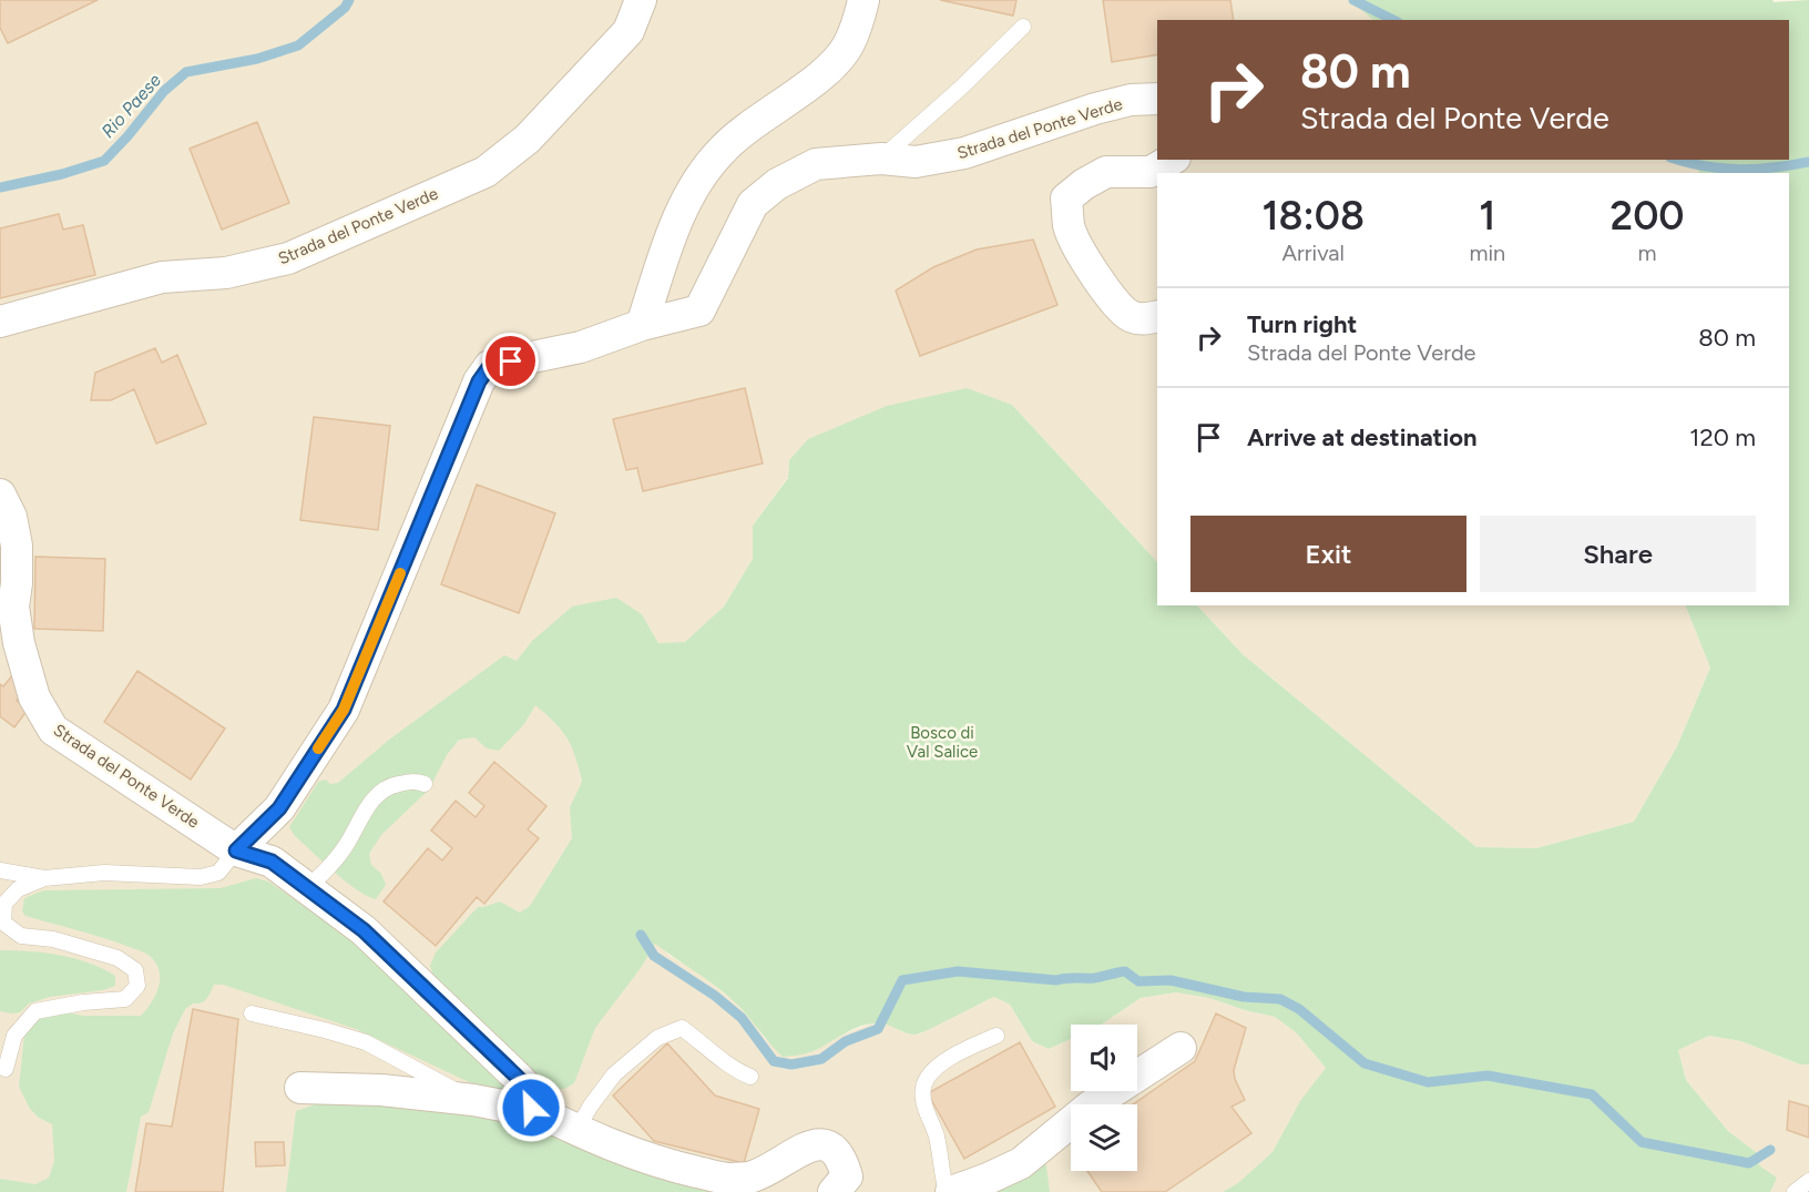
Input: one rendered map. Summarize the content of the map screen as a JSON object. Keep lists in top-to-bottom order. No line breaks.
{"streets":{"street":["Strada del Ponte Verde"]},"water":["Rio Paese"],"parks":["Bosco di Val Salice"],"page":{"turn":["80 m","Strada del Ponte Verde"],"eta":["18:08","Arrival","1","min","200","m"],"list":[{"name":"Turn right","note":"Strada del Ponte Verde","value":"80 m"},{"name":"Arrive at destination","value":"120 m"}],"buttons":["Exit","Share"]}}
